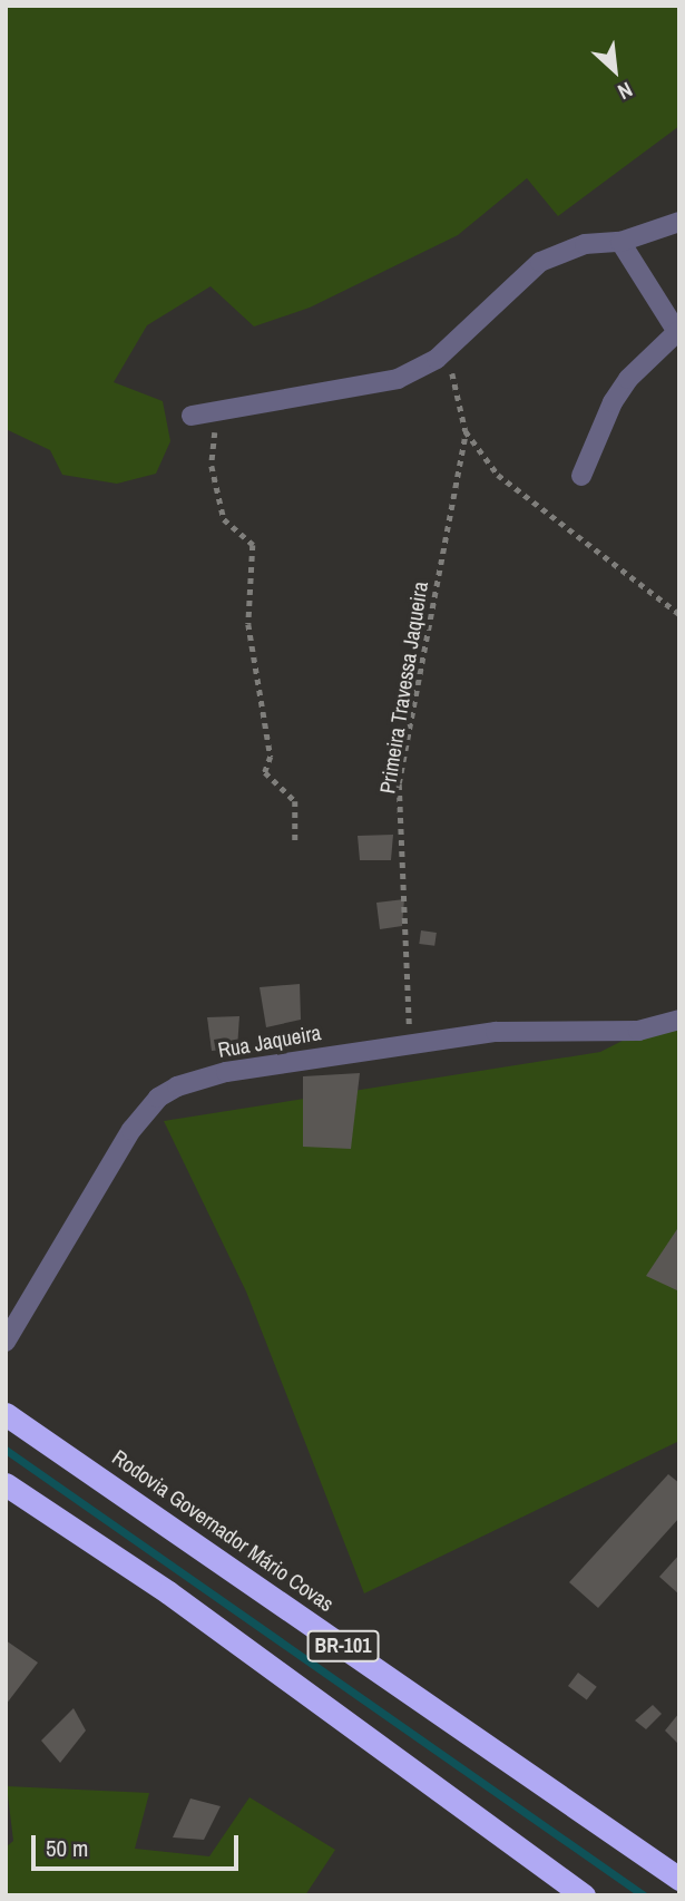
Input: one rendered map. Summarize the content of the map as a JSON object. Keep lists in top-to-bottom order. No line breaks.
{"streets":{"highway":["Rodovia Governador Mário Covas","BR-101"],"street":["Rua Jaqueira"],"path":["Primeira Travessa Jaqueira"]},"crossings":[["Primeira Travessa Jaqueira","Rua Jaqueira"]],"scale_bar":"50 m","north":"bottom right"}
